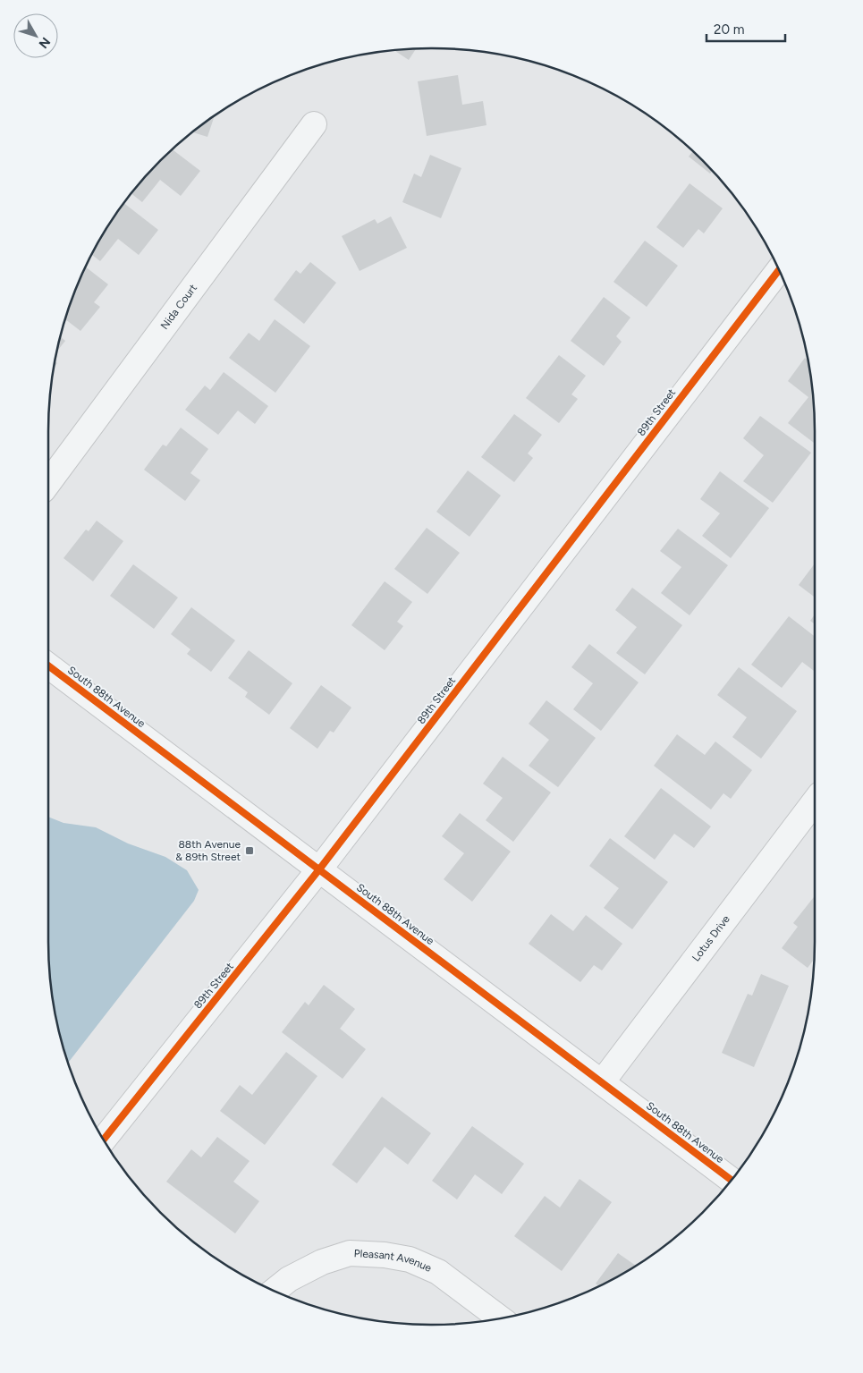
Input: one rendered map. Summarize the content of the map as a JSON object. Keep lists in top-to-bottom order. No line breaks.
{"streets":{"street":["Nida Court","89th Street","South 88th Avenue","Lotus Drive","Pleasant Avenue"]},"crossings":[["89th Street","South 88th Avenue"],["South 88th Avenue","Lotus Drive"]],"places":{"transit":["88th Avenue & 89th Street"]},"scale_bar":"20 m","north":"bottom right"}
